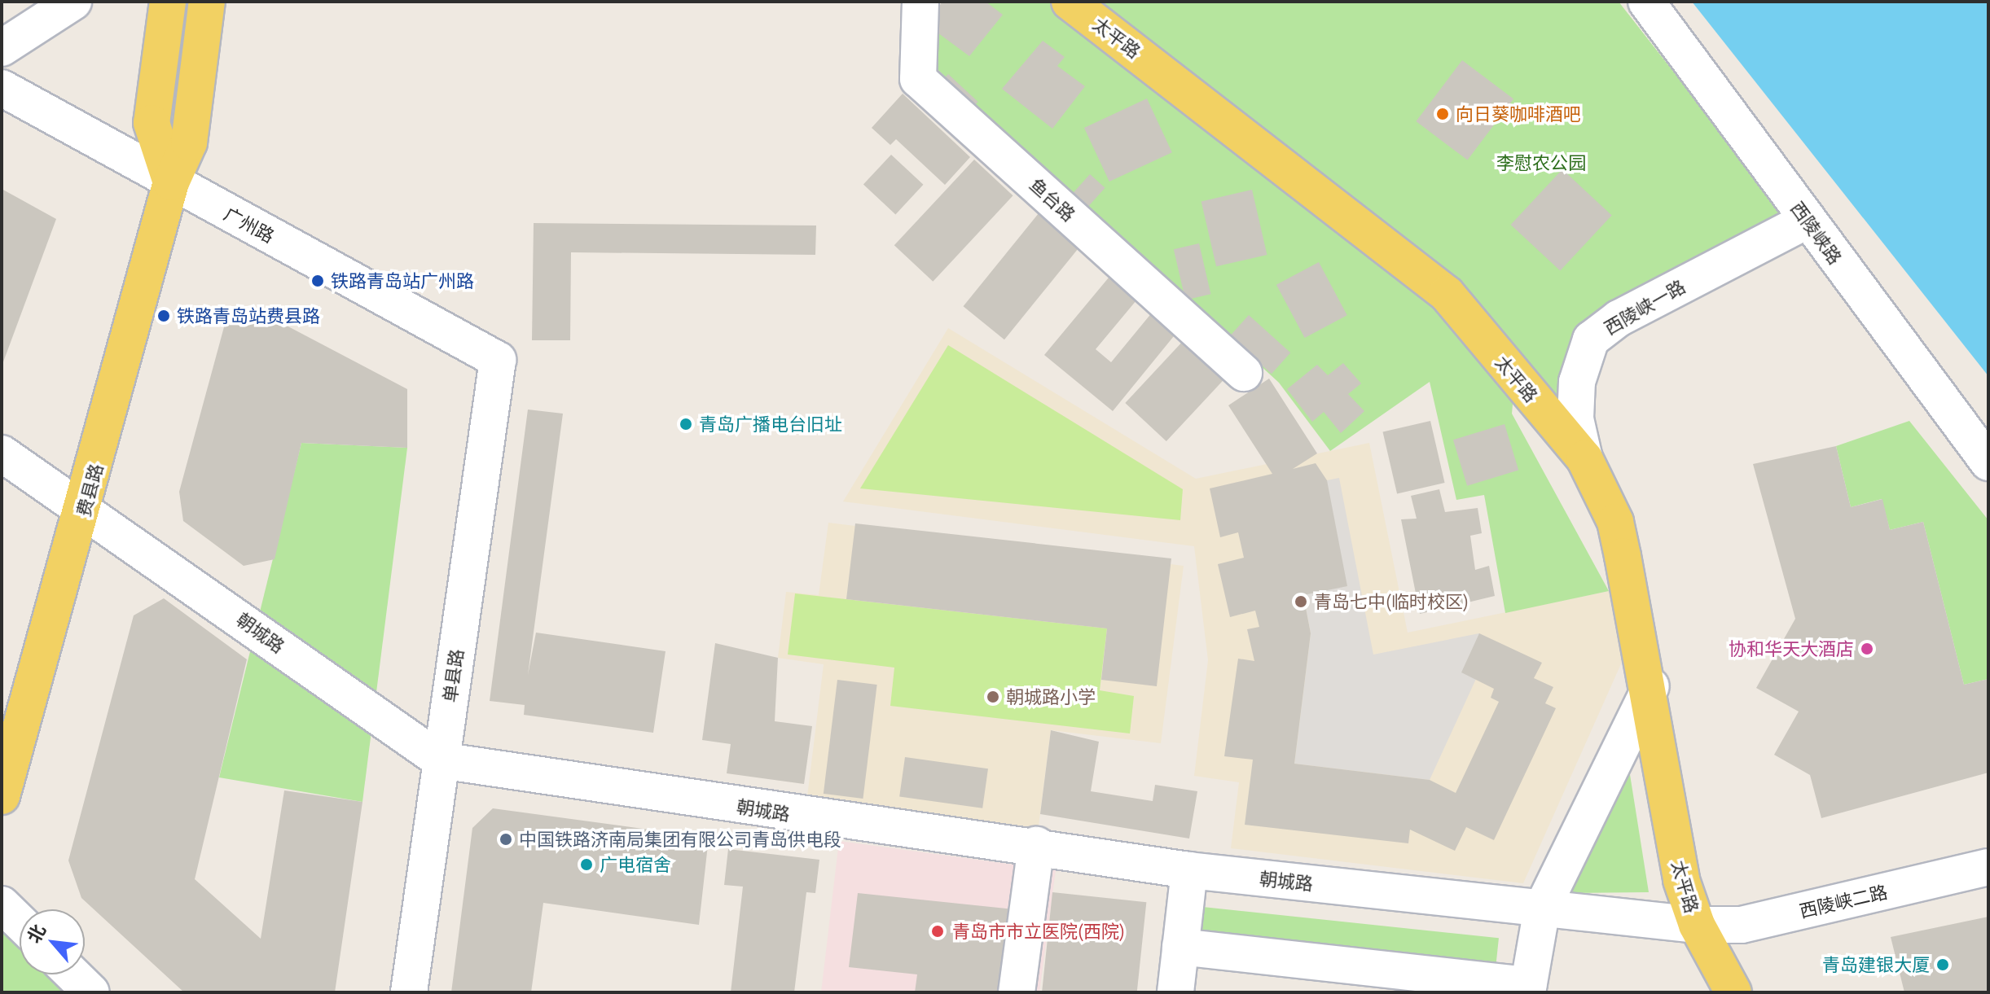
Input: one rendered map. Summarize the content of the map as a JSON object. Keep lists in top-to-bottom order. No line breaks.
{"streets":{"main road":["太平路","费县路"],"street":["鱼台路","广州路","西陵峡路","西陵峡一路","朝城路","单县路","西陵峡二路"]},"crossings":[["太平路","西陵峡一路"],["太平路","朝城路"],["太平路","西陵峡二路"],["广州路","费县路"],["广州路","单县路"],["西陵峡路","西陵峡一路"],["费县路","朝城路"],["朝城路","单县路"],["朝城路","西陵峡二路"]],"parks":["李慰农公园"],"places":["向日葵咖啡酒吧","铁路青岛站广州路","铁路青岛站费县路","青岛广播电台旧址","青岛七中(临时校区)","协和华天大酒店","朝城路小学","中国铁路济南局集团有限公司青岛供电段","广电宿舍","青岛市市立医院(西院)","青岛建银大厦"],"north":"top left"}
